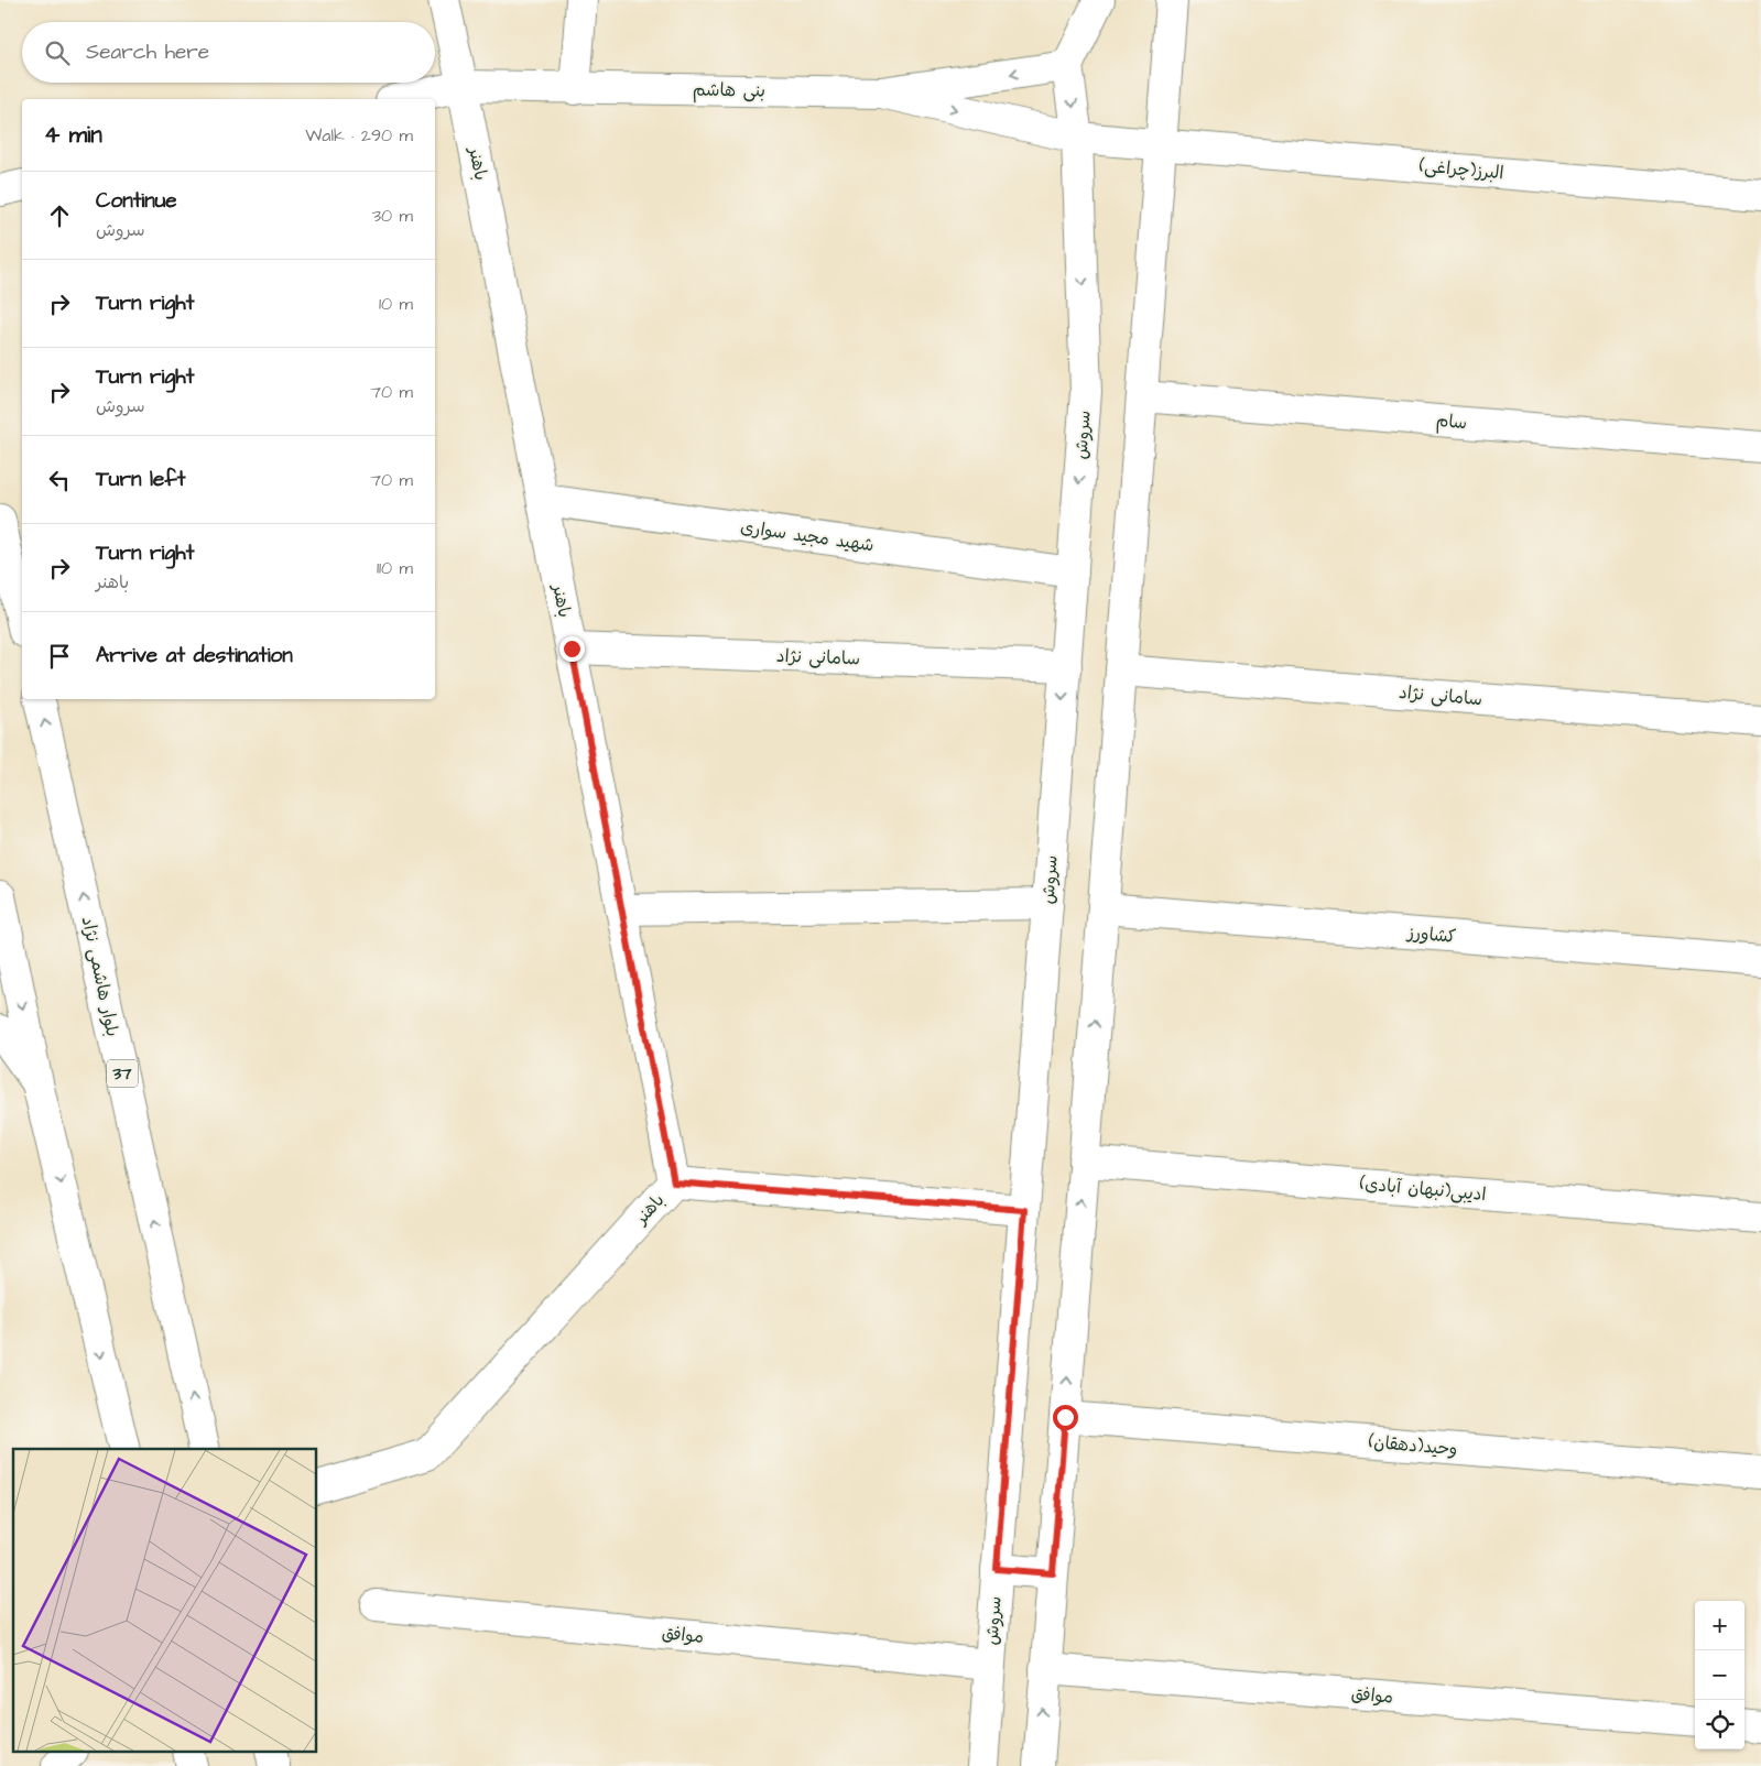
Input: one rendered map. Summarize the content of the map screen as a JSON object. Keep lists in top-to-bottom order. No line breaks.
{"streets":{"main road":["بنی هاشم","باهنر","البرز(چراغی)","سام","سروش","شهید مجید سواری","سامانی نژاد","کشاورز","بلوار هاشمی نژاد","37","ادیبی(نبهان آبادی)","وحید(دهقان)","موافق"]},"crossings":[["بنی هاشم","باهنر"],["بنی هاشم","البرز(چراغی)"],["بنی هاشم","سروش"],["باهنر","شهید مجید سواری"],["باهنر","سامانی نژاد"],["البرز(چراغی)","سروش"],["سروش","شهید مجید سواری"],["سروش","سامانی نژاد"],["سروش","موافق"]],"page":{"search":"Search here","heading":["4 min","Walk · 290 m"],"list":[["Continue","سروش","30 m"],["Turn right","10 m"],["Turn right","سروش","70 m"],["Turn left","70 m"],["Turn right","باهنر","110 m"],"Arrive at destination"],"map_buttons":["+","−"]}}
